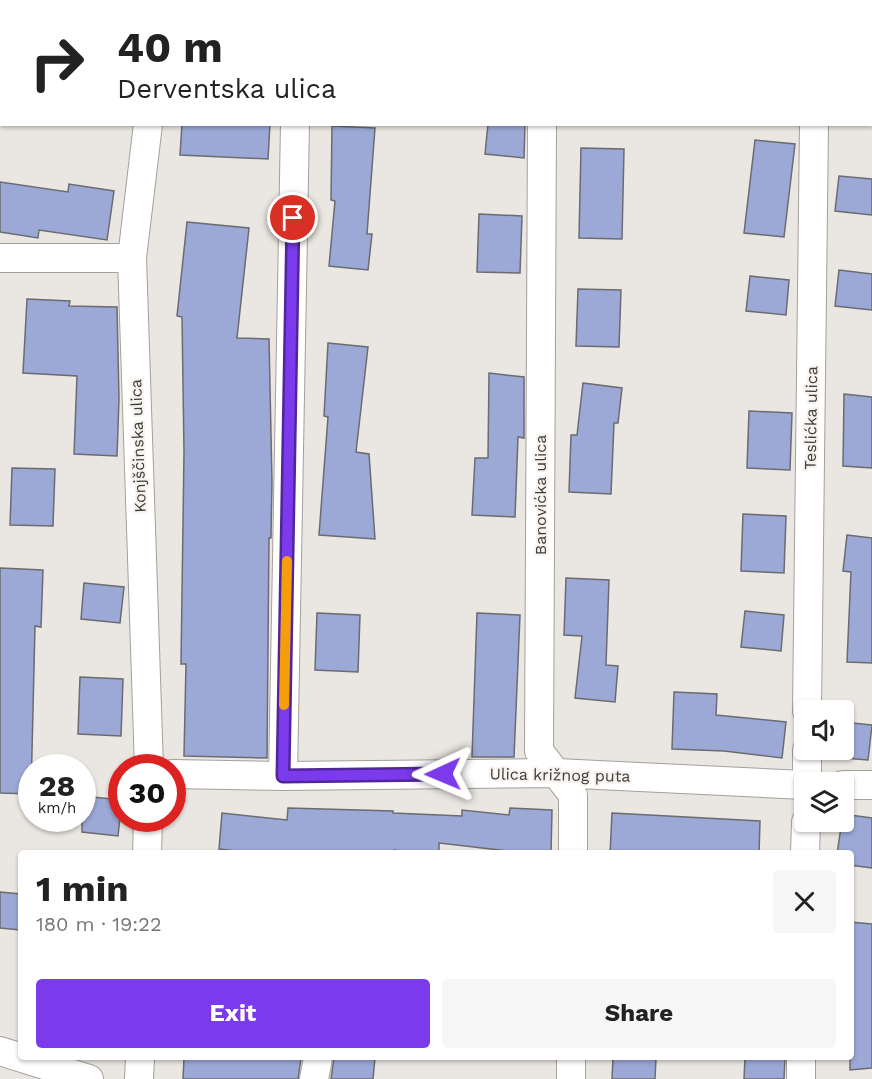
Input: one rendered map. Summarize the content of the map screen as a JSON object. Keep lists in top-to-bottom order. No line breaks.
{"streets":{"street":["Teslićka ulica","Konjščinska ulica","Banovićka ulica","Ulica križnog puta"]},"crossings":[["Banovićka ulica","Ulica križnog puta"]],"page":{"turn":["40 m","Derventska ulica"],"speed":"28 km/h","limit":"30","heading":["1 min","180 m · 19:22"],"buttons":["Exit","Share"]}}
